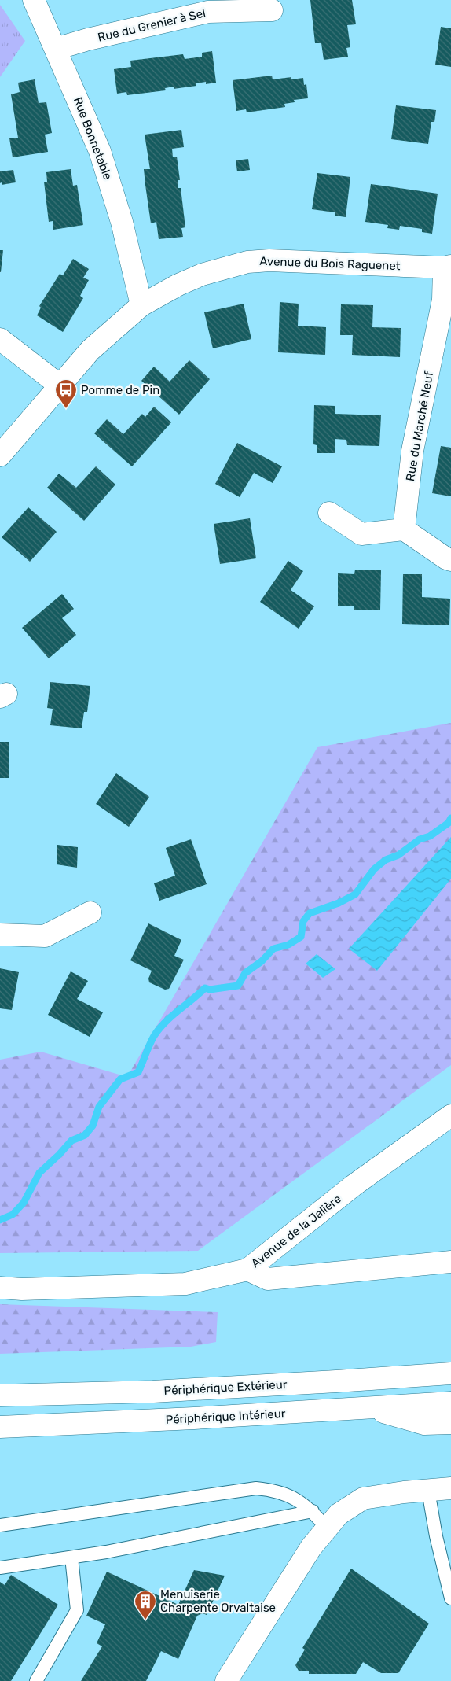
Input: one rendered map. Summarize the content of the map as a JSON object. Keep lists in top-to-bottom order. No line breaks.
{"streets":{"main road":["Rue du Grenier à Sel","Rue Bonnetable","Avenue du Bois Raguenet","Rue du Marché Neuf","Avenue de la Jalière","Périphérique Extérieur","Périphérique Intérieur"]},"crossings":[["Rue du Grenier à Sel","Rue Bonnetable"],["Rue Bonnetable","Avenue du Bois Raguenet"],["Avenue du Bois Raguenet","Rue du Marché Neuf"]],"places":{"bus stop":["Pomme de Pin"],"building":["Menuiserie Charpente Orvaltaise"]}}
